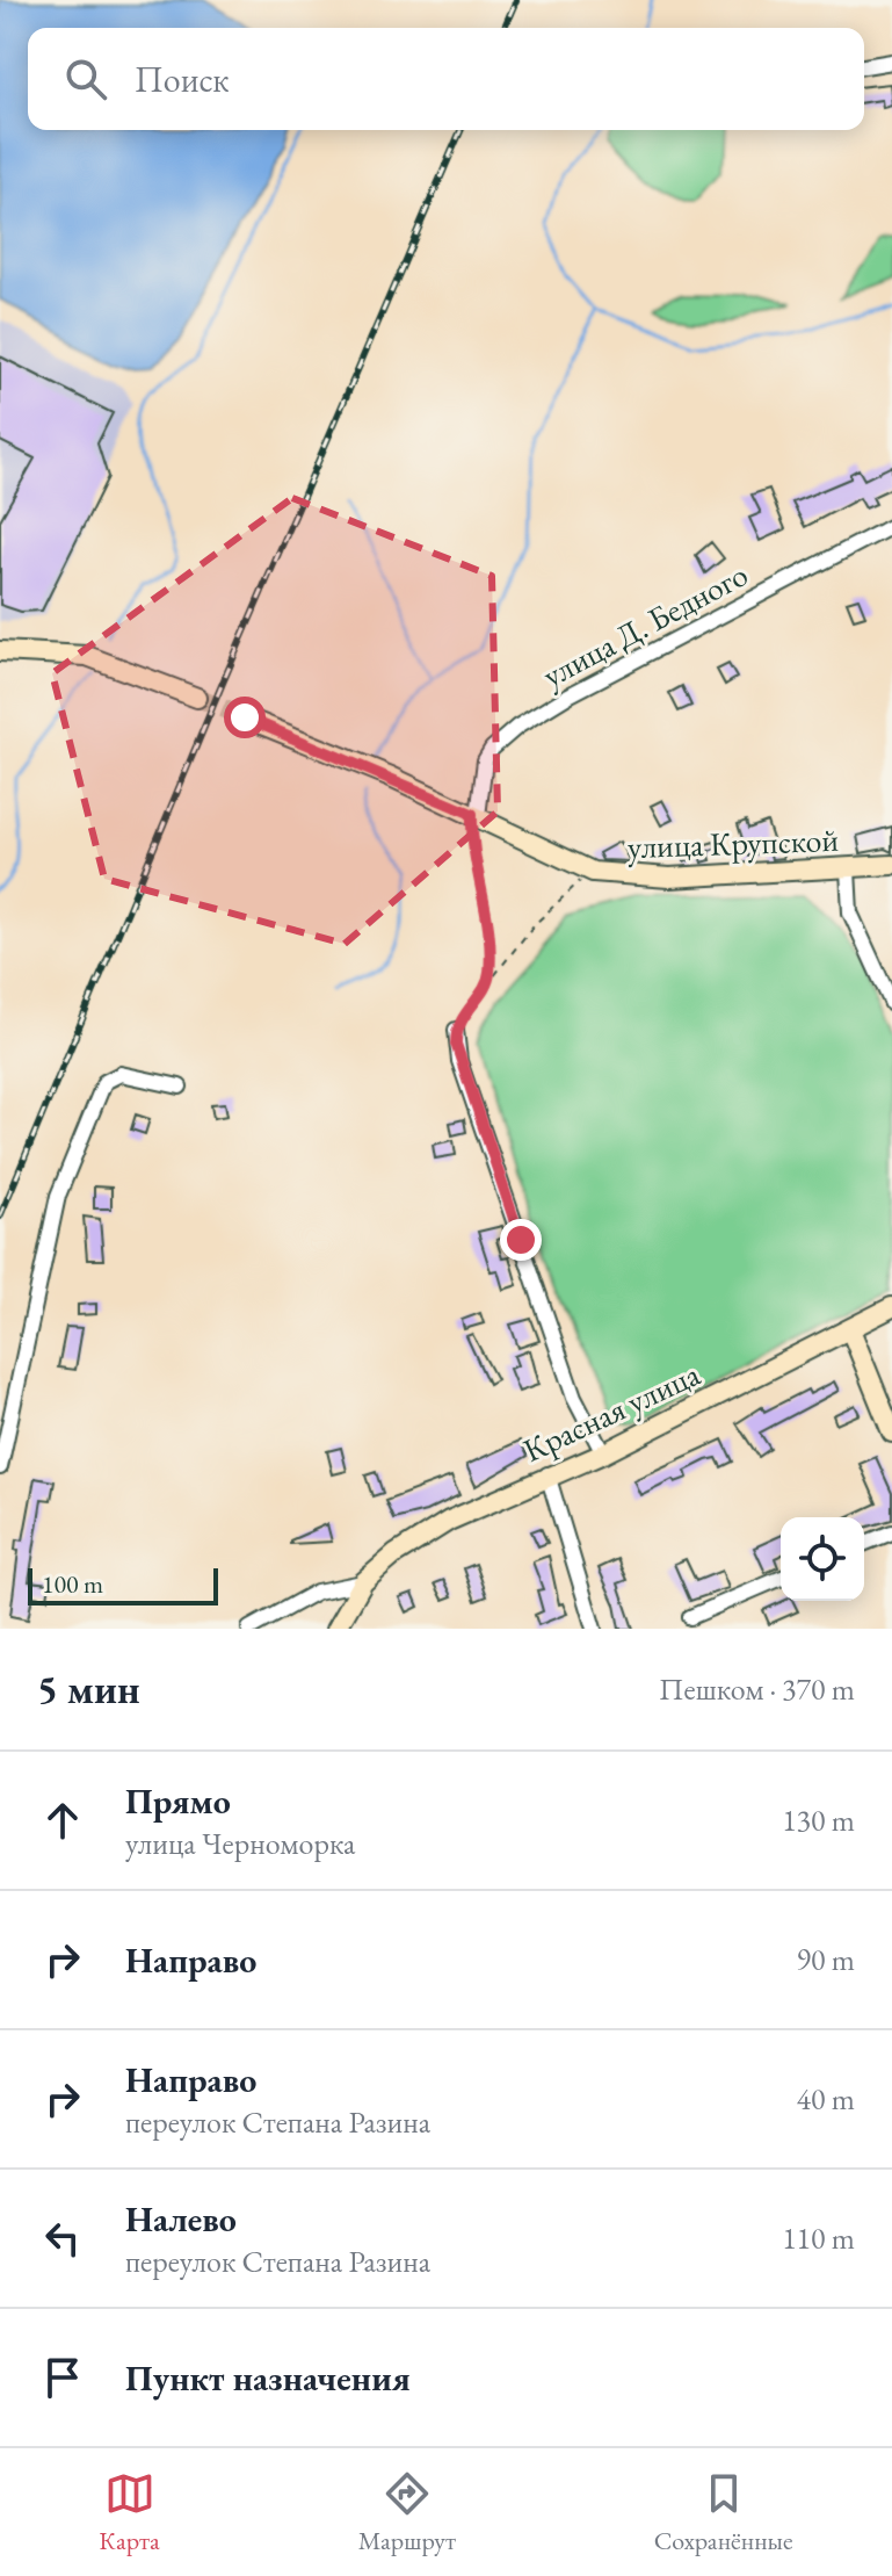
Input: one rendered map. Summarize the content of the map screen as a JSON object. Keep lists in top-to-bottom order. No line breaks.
{"streets":{"street":["улица Д. Бедного","улица Крупской","Красная улица"]},"crossings":[["улица Д. Бедного","улица Крупской"]],"scale_bar":"100 m","page":{"search":"Поиск","scale":"100 m","heading":["5 мин","Пешком · 370 m"],"list":[["Прямо","улица Черноморка","130 m"],["Направо","90 m"],["Направо","переулок Степана Разина","40 m"],["Налево","переулок Степана Разина","110 m"],"Пункт назначения"],"nav":["Карта","Маршрут","Сохранённые"]}}
